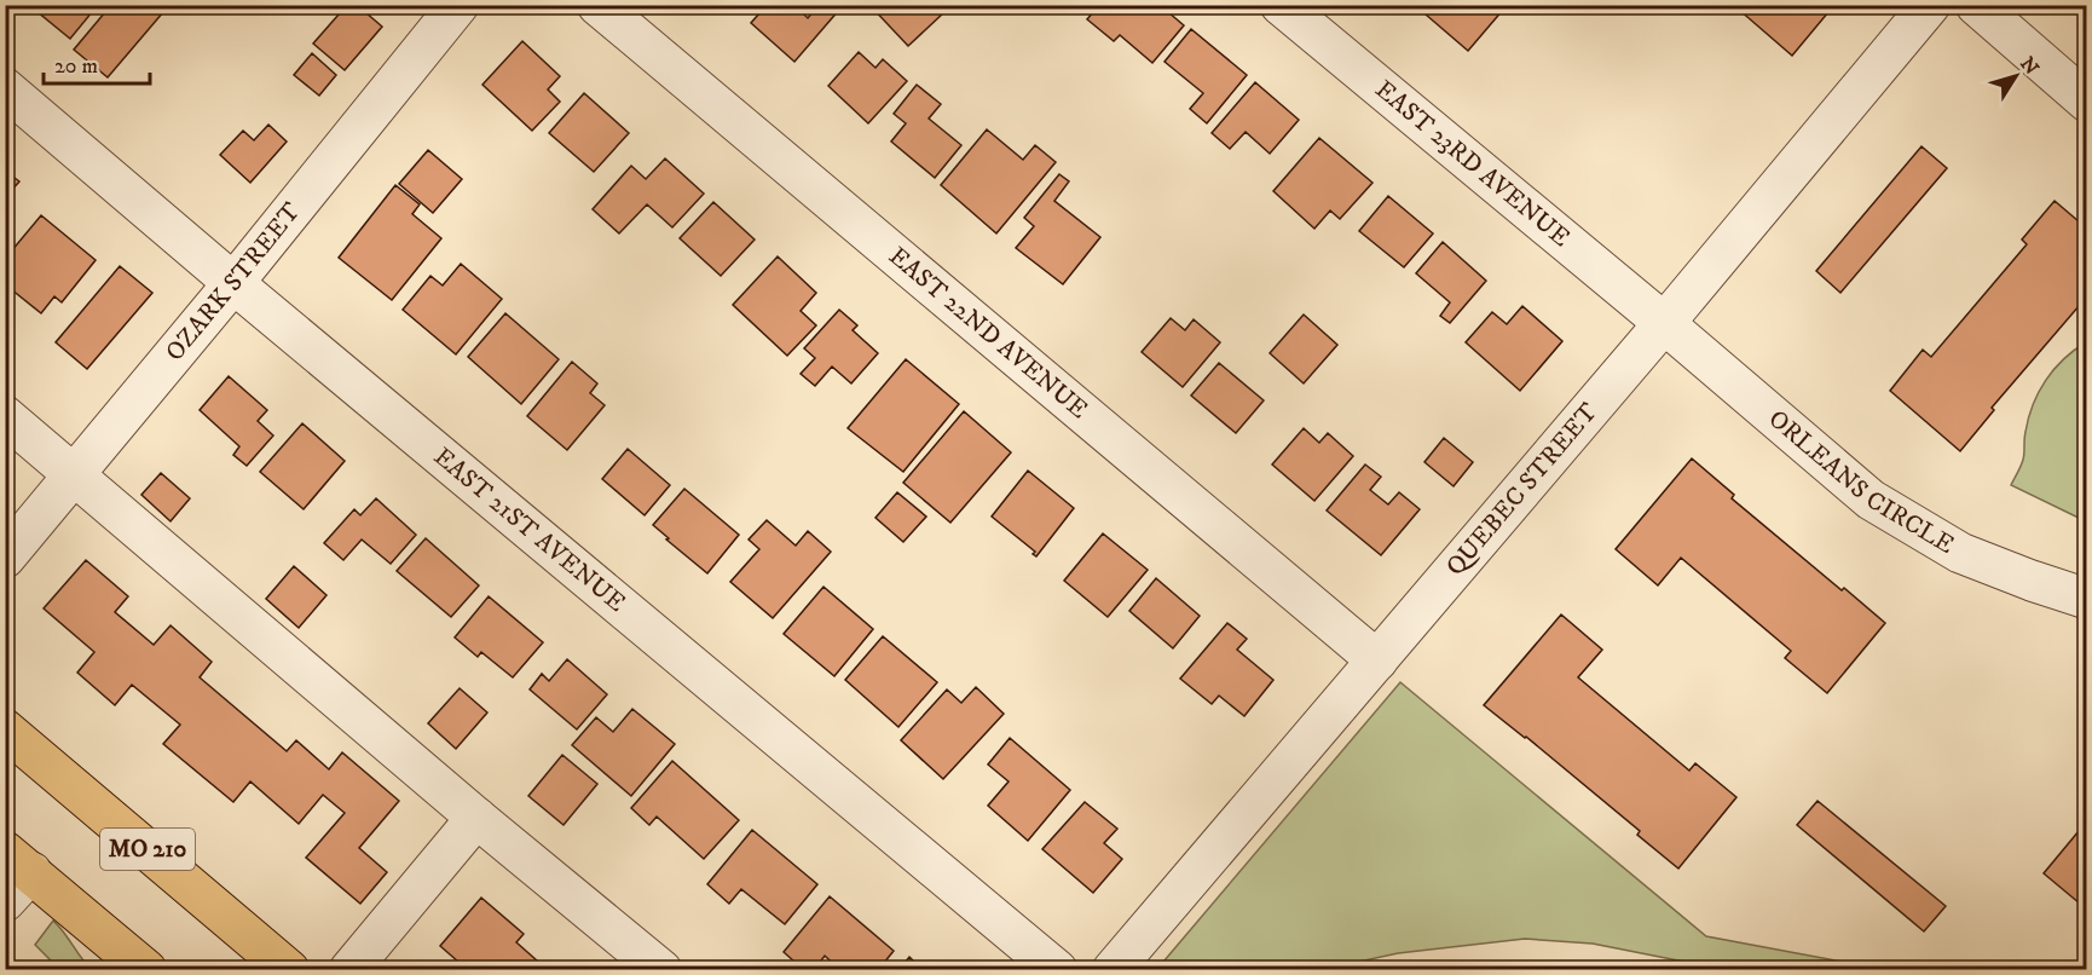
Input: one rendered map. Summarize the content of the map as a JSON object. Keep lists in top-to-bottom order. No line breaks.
{"streets":{"main road":["MO 210"],"street":["EAST 23RD AVENUE","OZARK STREET","EAST 22ND AVENUE","ORLEANS CIRCLE","QUEBEC STREET","EAST 21ST AVENUE"]},"crossings":[["EAST 23RD AVENUE","ORLEANS CIRCLE"],["EAST 23RD AVENUE","QUEBEC STREET"],["OZARK STREET","EAST 21ST AVENUE"],["EAST 22ND AVENUE","QUEBEC STREET"],["ORLEANS CIRCLE","QUEBEC STREET"]],"scale_bar":"20 m","north":"top right"}
